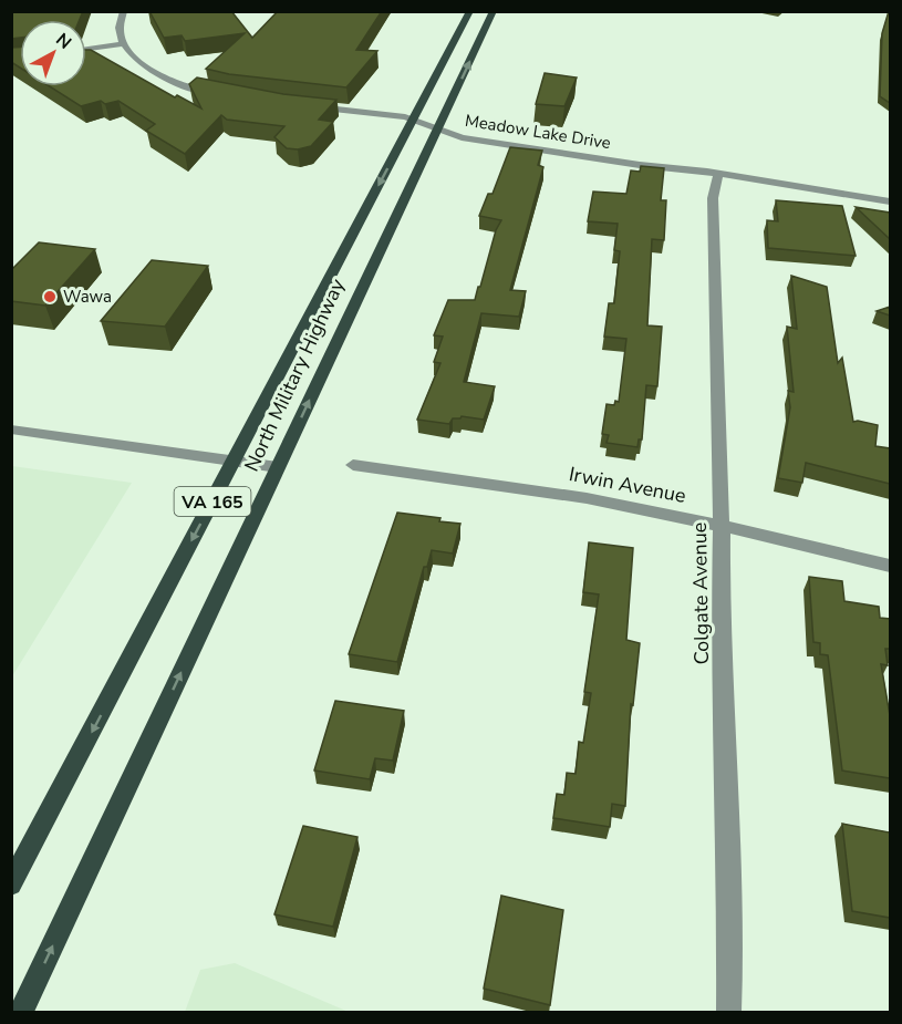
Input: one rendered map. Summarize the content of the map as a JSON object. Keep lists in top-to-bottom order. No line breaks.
{"streets":{"main road":["North Military Highway","VA 165"],"street":["Meadow Lake Drive","Irwin Avenue","Colgate Avenue"]},"crossings":[["Meadow Lake Drive","North Military Highway"],["Meadow Lake Drive","Colgate Avenue"],["Irwin Avenue","Colgate Avenue"]],"places":["Wawa"],"north":"top right"}
